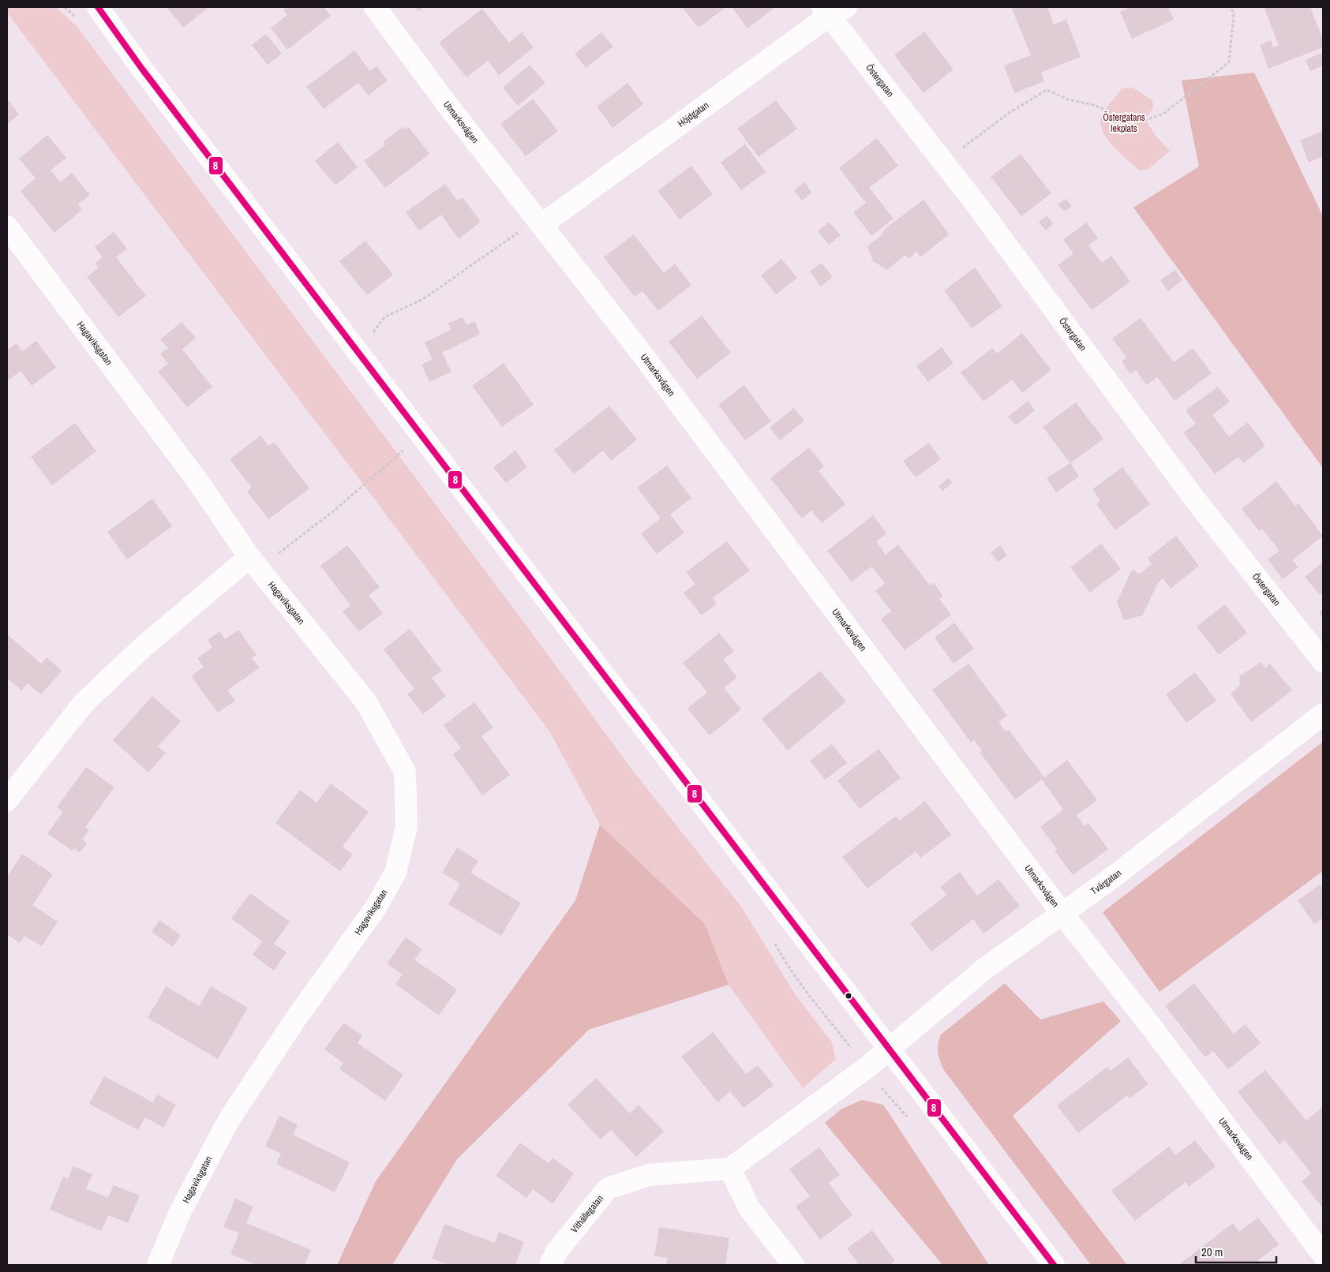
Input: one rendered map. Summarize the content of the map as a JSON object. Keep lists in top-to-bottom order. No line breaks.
{"streets":{"street":["Östergatan","Höjdgatan","Utmarksvägen","Hagaviksgatan","Tvärgatan","Vithällegatan"]},"crossings":[["Östergatan","Höjdgatan"],["Höjdgatan","Utmarksvägen"],["Utmarksvägen","Tvärgatan"]],"parks":["Östergatans lekplats"],"lines":["transit line 8"],"scale_bar":"20 m"}
